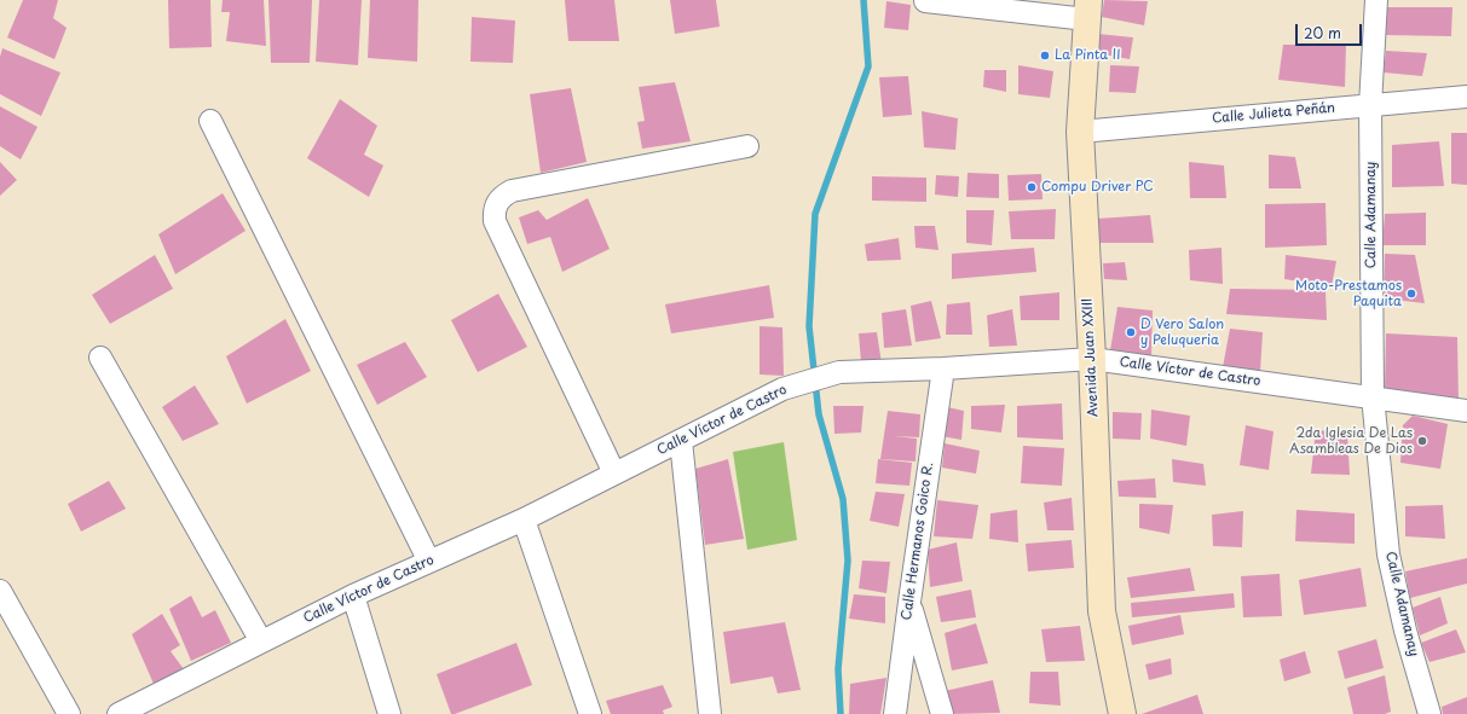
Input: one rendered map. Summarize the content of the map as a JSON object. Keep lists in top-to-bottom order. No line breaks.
{"streets":{"main road":["Avenida Juan XXIII"],"street":["Calle Julieta Peñán","Calle Adamanay","Calle Víctor de Castro","Calle Hermanos Goico R."]},"crossings":[["Calle Julieta Peñán","Calle Adamanay"],["Calle Julieta Peñán","Avenida Juan XXIII"],["Calle Adamanay","Calle Víctor de Castro"],["Avenida Juan XXIII","Calle Víctor de Castro"],["Calle Víctor de Castro","Calle Hermanos Goico R."]],"places":["La Pinta II","Compu Driver PC","Moto-Prestamos Paquita","D Vero Salon y Peluqueria","2da Iglesia De Las Asambleas De Dios"],"scale_bar":"20 m"}
